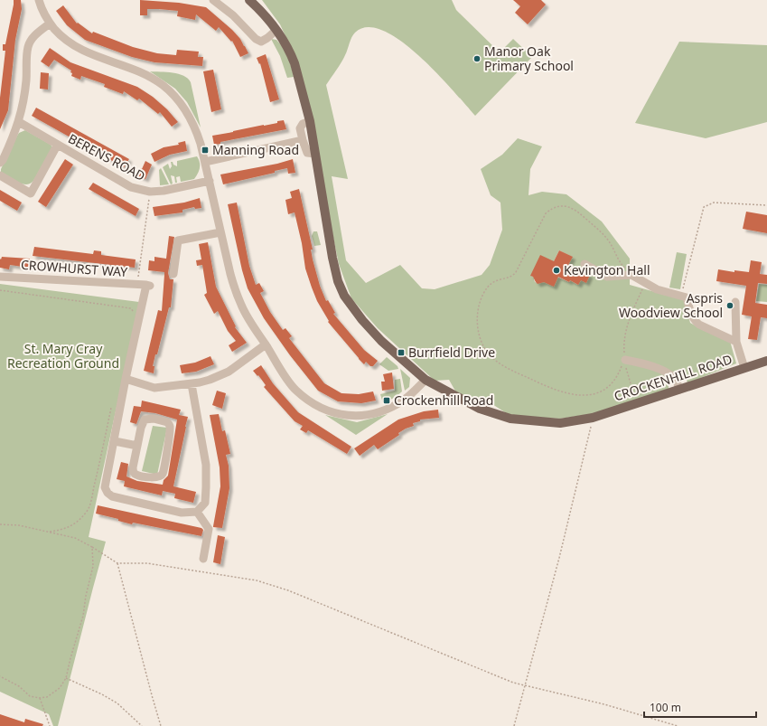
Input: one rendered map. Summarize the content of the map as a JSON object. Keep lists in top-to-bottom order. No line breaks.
{"streets":{"main road":["CROCKENHILL ROAD"],"street":["BERENS ROAD","CROWHURST WAY"]},"parks":["St. Mary Cray Recreation Ground"],"places":{"other":["Manor Oak Primary School","Kevington Hall","Aspris Woodview School"],"transit":["Manning Road","Burrfield Drive","Crockenhill Road"]},"scale_bar":"100 m"}
